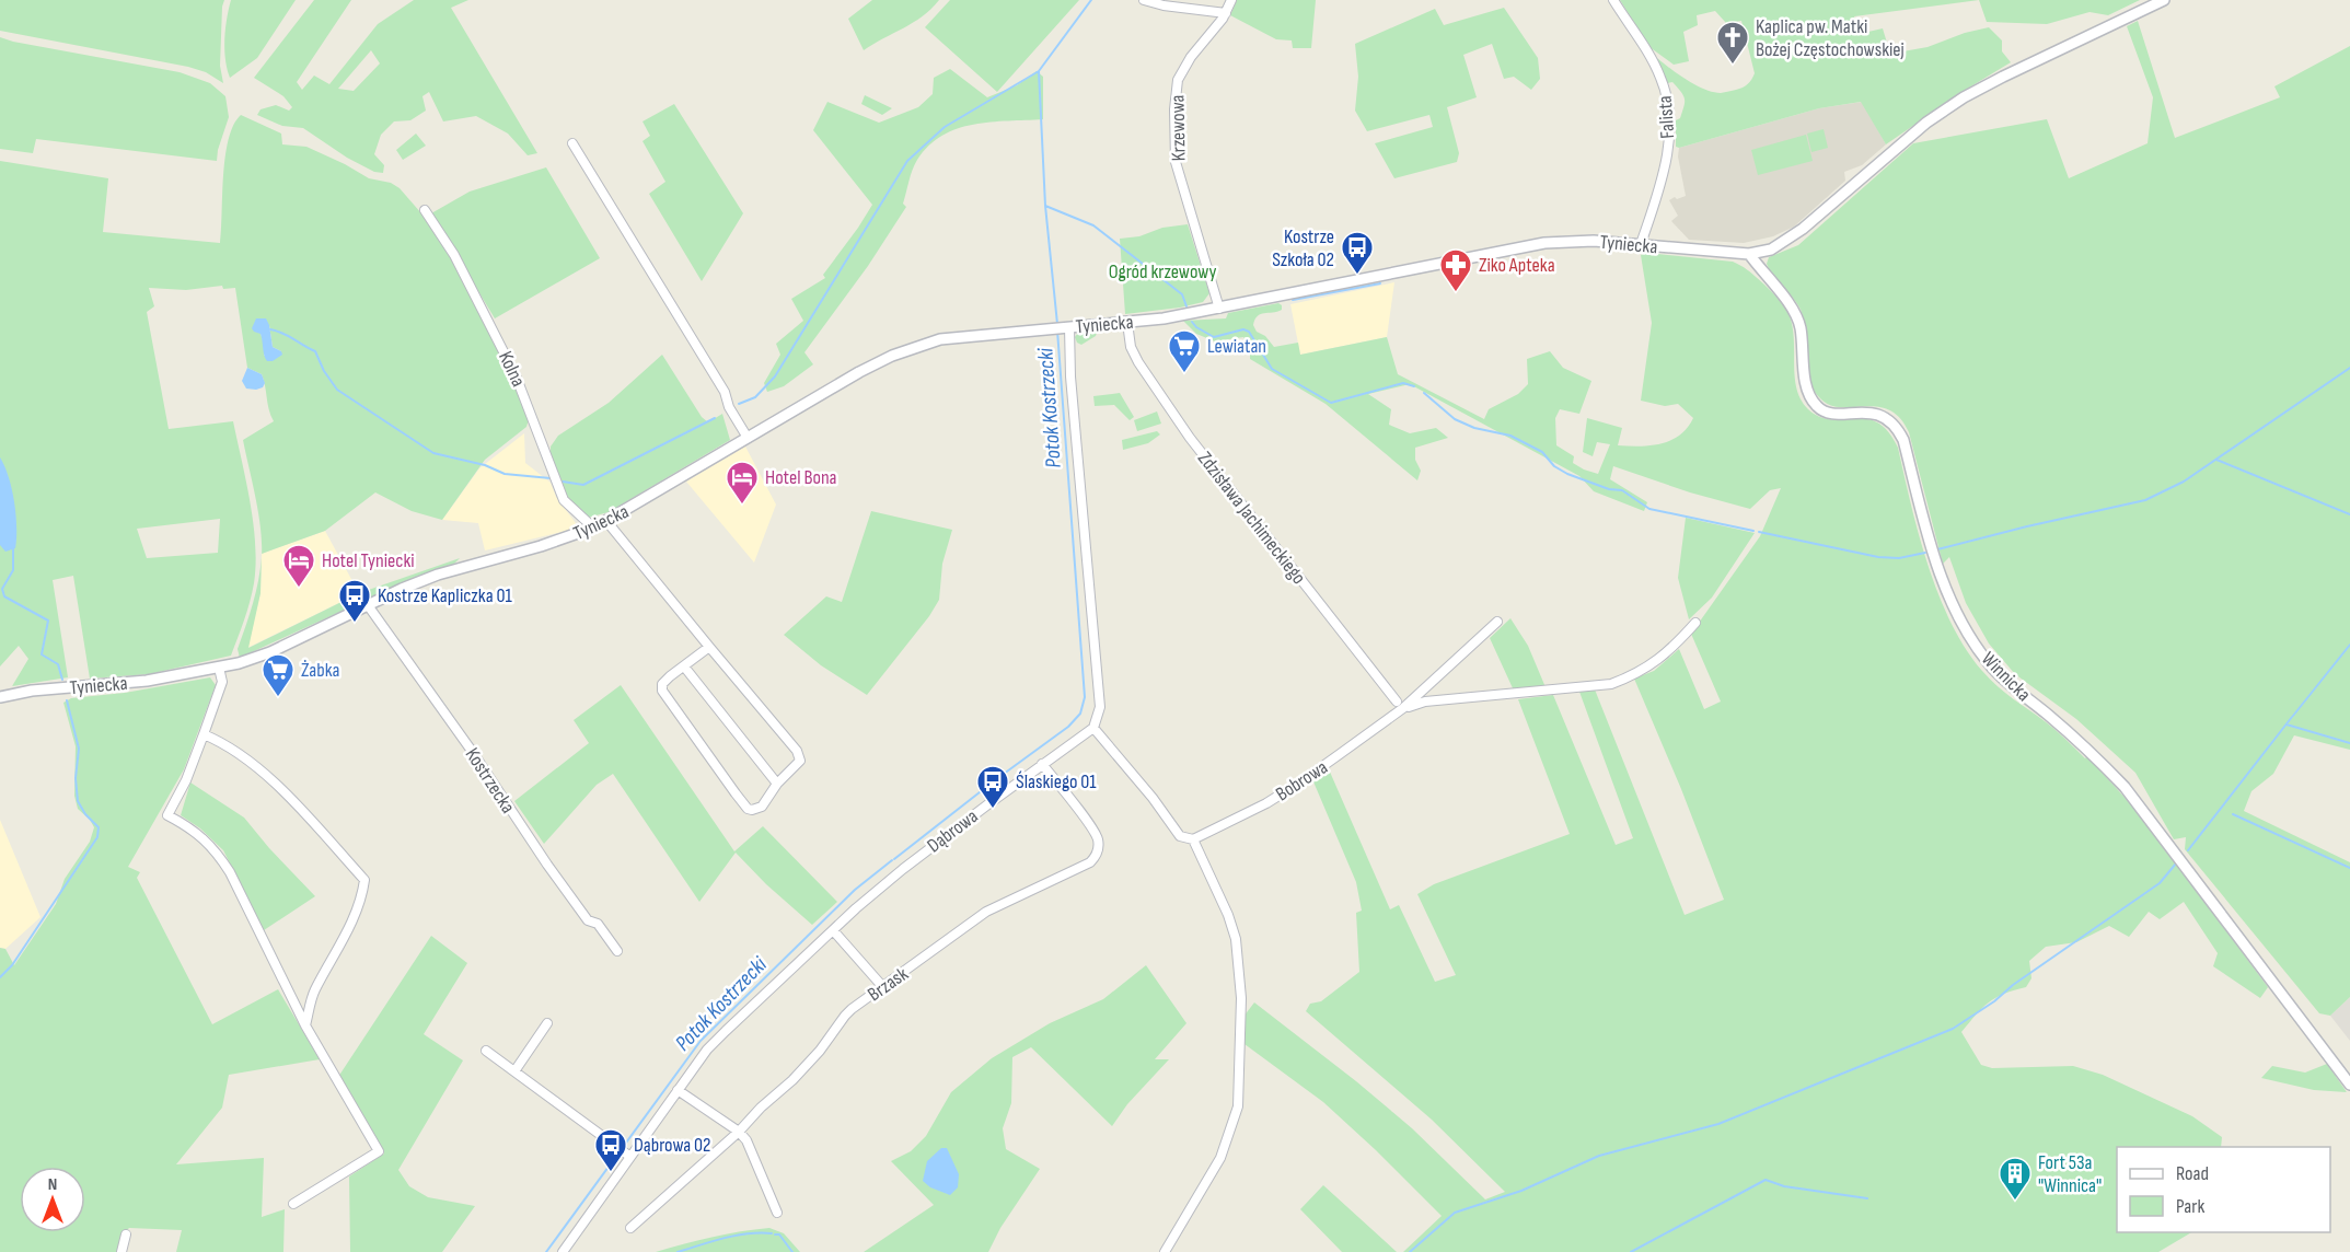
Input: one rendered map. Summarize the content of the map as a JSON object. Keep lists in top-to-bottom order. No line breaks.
{"streets":{"street":["Falista","Krzewowa","Tyniecka","Kolna","Zdzisława Jachimeckiego","Winnicka","Kostrzecka","Bobrowa","Dąbrowa","Brzask"]},"crossings":[["Falista","Tyniecka"],["Krzewowa","Tyniecka"],["Tyniecka","Kolna"],["Tyniecka","Zdzisława Jachimeckiego"],["Tyniecka","Winnicka"],["Tyniecka","Kostrzecka"],["Zdzisława Jachimeckiego","Bobrowa"],["Dąbrowa","Brzask"]],"water":["Potok Kostrzecki"],"parks":["Ogród krzewowy"],"places":{"church":["Kaplica pw. Matki Bożej Częstochowskiej"],"bus stop":["Kostrze Szkoła 02","Kostrze Kapliczka 01","Ślaskiego 01","Dąbrowa 02"],"pharmacy":["Ziko Apteka"],"supermarket":["Lewiatan","Żabka"],"hotel":["Hotel Bona","Hotel Tyniecki"],"building":["Fort 53a \"Winnica\""]},"legend":["Road","Park"],"north":"top"}
